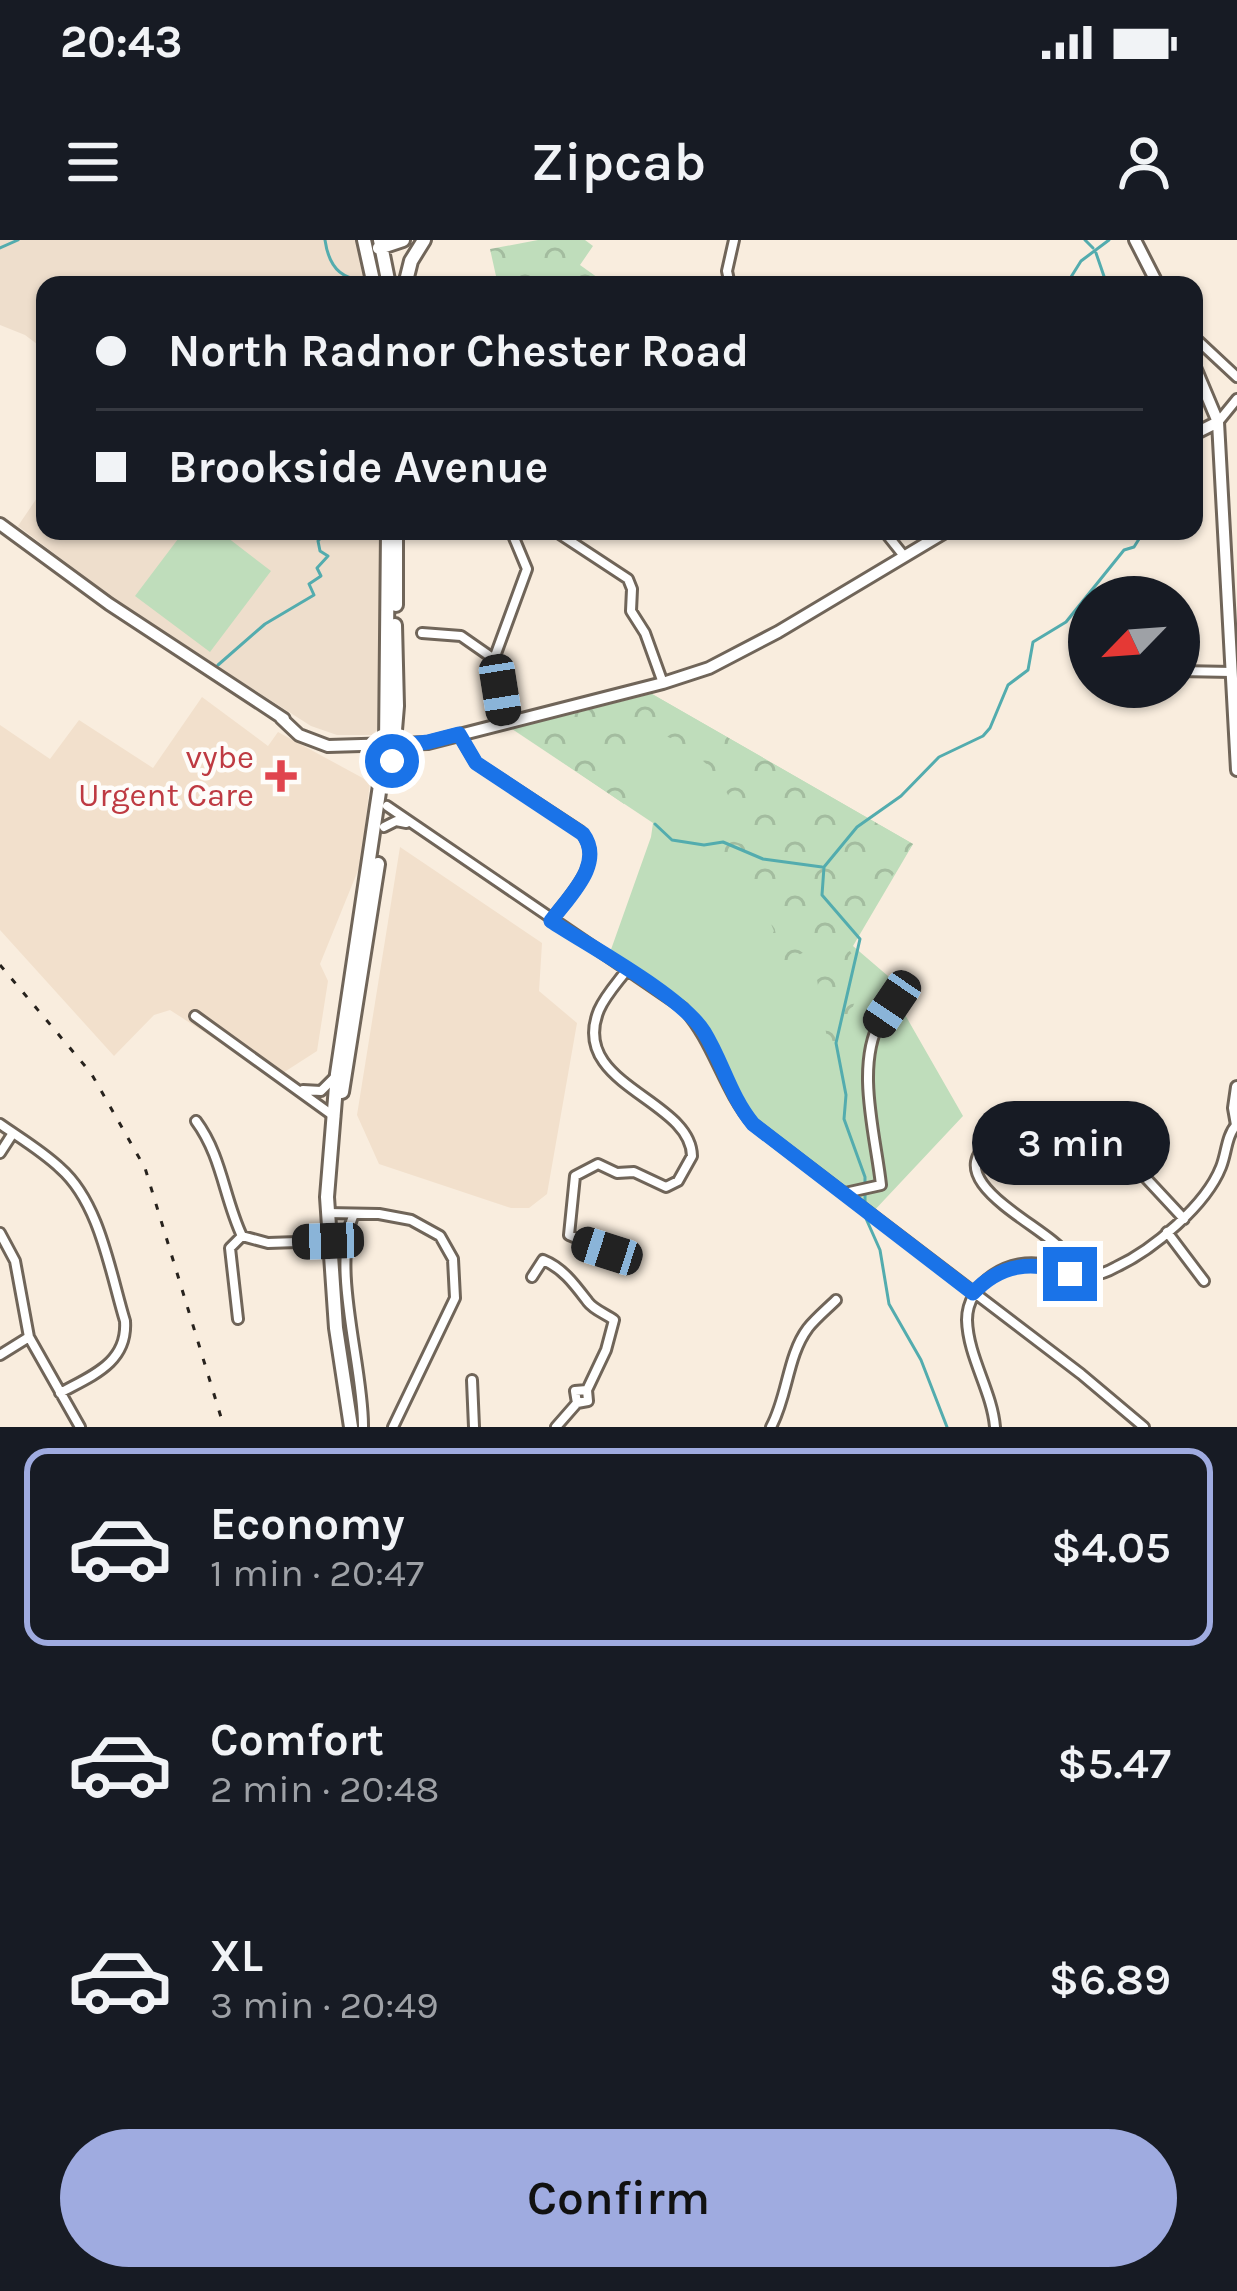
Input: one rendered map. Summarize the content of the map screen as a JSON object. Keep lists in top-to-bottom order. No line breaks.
{"places":{"health":["vybe Urgent Care"]},"north":"bottom left","page":{"status":"20:43","header":"Zipcab","banner":["North Radnor Chester Road","Brookside Avenue"],"bubble":"3 min","list":[{"name":"Economy","note":"1 min · 20:47","value":"$4.05"},{"name":"Comfort","note":"2 min · 20:48","value":"$5.47"},{"name":"XL","note":"3 min · 20:49","value":"$6.89"}],"buttons":"Confirm"}}
